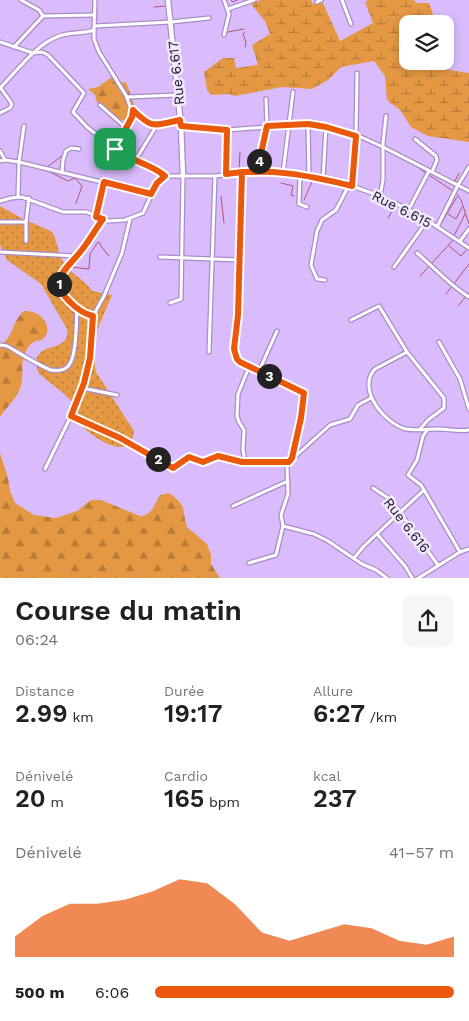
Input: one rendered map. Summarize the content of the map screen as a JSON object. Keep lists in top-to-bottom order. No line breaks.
{"streets":{"street":["Rue 6.617","Rue 6.615","Rue 6.616"]},"crossings":[["Rue 6.617","Rue 6.615"]],"page":{"pins":["4","1","3","2"],"heading":["Course du matin","06:24"],"stats":[["Distance","2.99 km"],["Durée","19:17"],["Allure","6:27 /km"],["Dénivelé","20 m"],["Cardio","165 bpm"],["kcal","237"]],"chart":["Dénivelé","41–57 m"],"list":[{"name":"500 m","note":"6:06"}]}}
